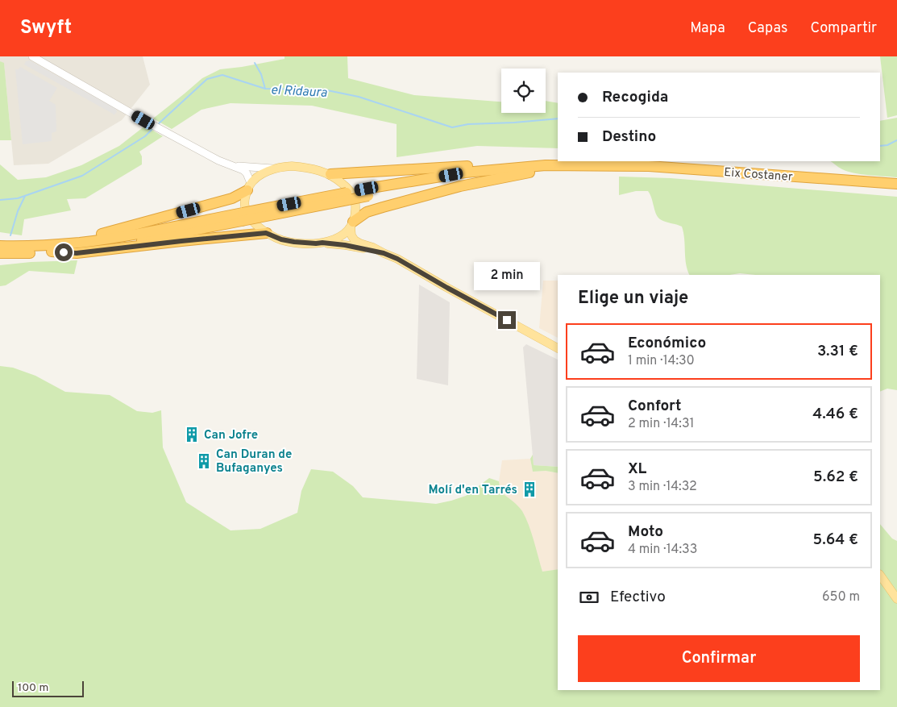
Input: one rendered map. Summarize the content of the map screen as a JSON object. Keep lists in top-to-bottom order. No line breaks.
{"streets":{"highway":["Eix Costaner"]},"water":["el Ridaura"],"places":{"building":["Can Jofre","Can Duran de Bufaganyes","Molí d'en Tarrés"]},"scale_bar":"100 m","page":{"header":"Swyft","nav":["Mapa","Capas","Compartir"],"banner":["Recogida","Destino"],"bubble":"2 min","heading":"Elige un viaje","list":[{"name":"Económico","note":"1 min · 14:30","value":"3.31 €"},{"name":"Confort","note":"2 min · 14:31","value":"4.46 €"},{"name":"XL","note":"3 min · 14:32","value":"5.62 €"},{"name":"Moto","note":"4 min · 14:33","value":"5.64 €"}],"pay":["Efectivo","650 m"],"buttons":"Confirmar","scale":"100 m"}}
